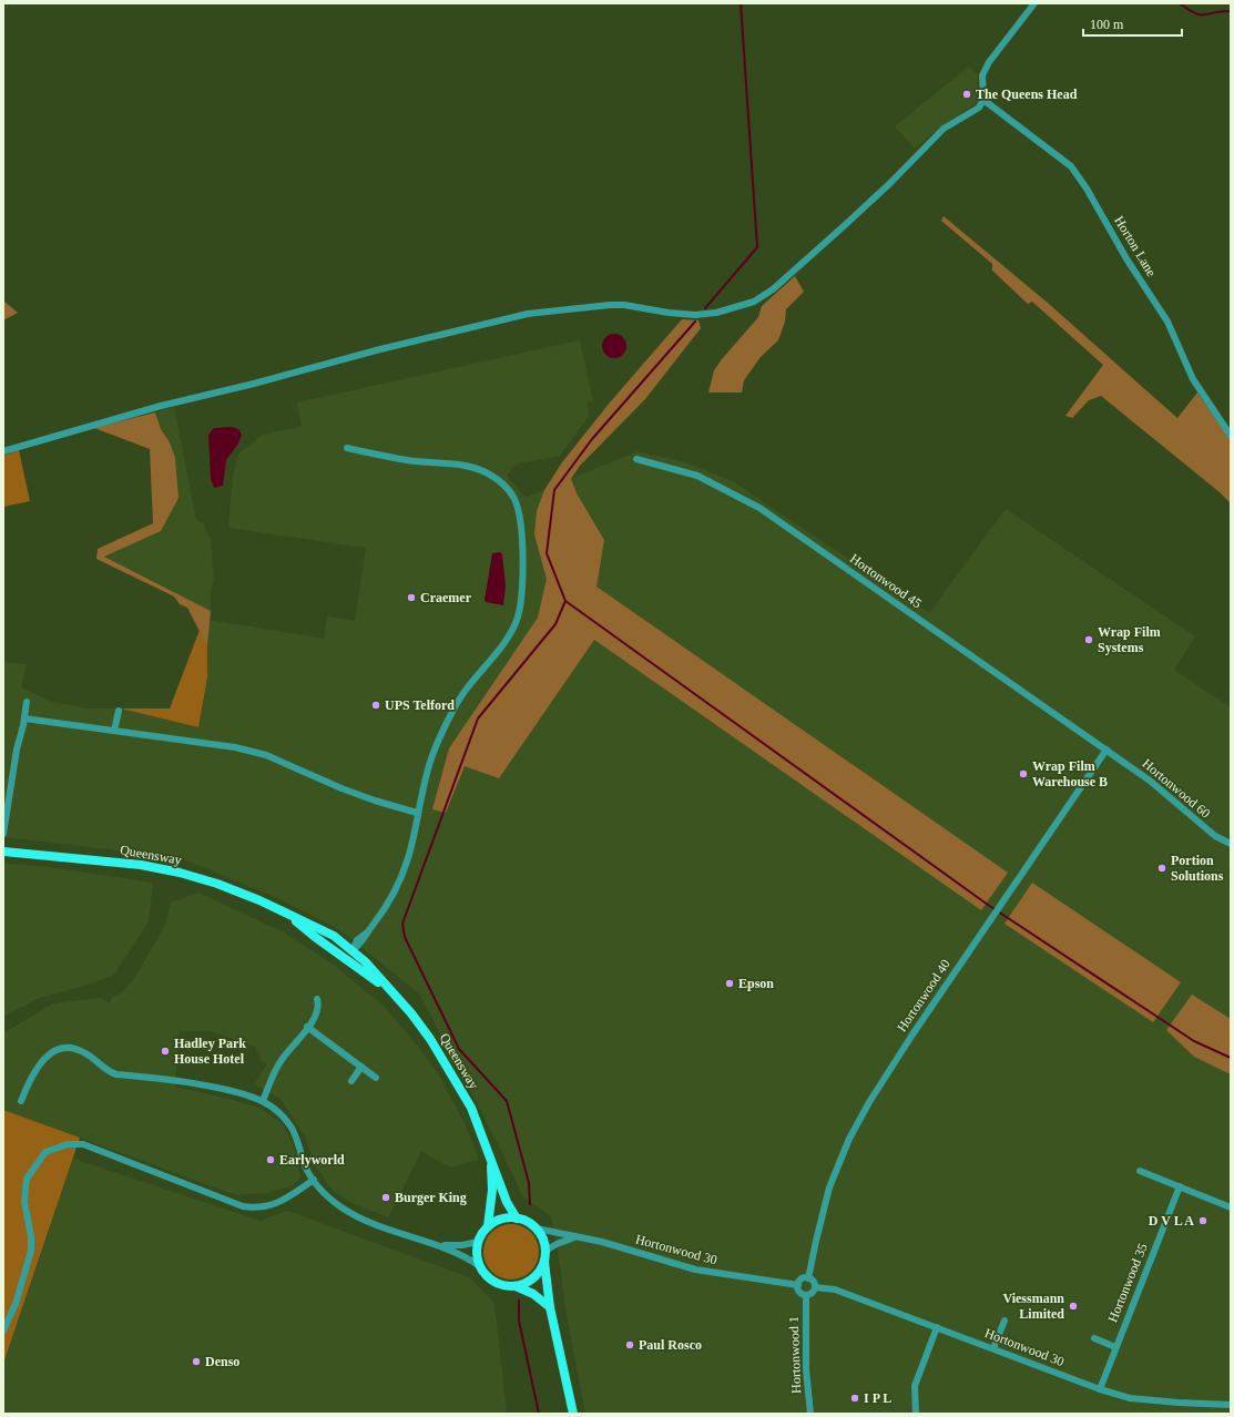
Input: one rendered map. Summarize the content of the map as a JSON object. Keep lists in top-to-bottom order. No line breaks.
{"streets":{"main road":["Queensway"],"street":["Horton Lane","Hortonwood 45","Hortonwood 60","Hortonwood 40","Hortonwood 30","Hortonwood 35","Hortonwood 1"]},"crossings":[["Hortonwood 45","Hortonwood 60"],["Hortonwood 45","Hortonwood 40"],["Hortonwood 60","Hortonwood 40"],["Queensway","Hortonwood 30"],["Hortonwood 40","Hortonwood 30"],["Hortonwood 40","Hortonwood 1"],["Hortonwood 30","Hortonwood 35"],["Hortonwood 30","Hortonwood 1"]],"places":["The Queens Head","Craemer","Wrap Film Systems","UPS Telford","Wrap Film Warehouse B","Portion Solutions","Epson","Hadley Park House Hotel","Earlyworld","Burger King","D V L A","Viessmann Limited","Paul Rosco","Denso","I P L"],"scale_bar":"100 m"}
